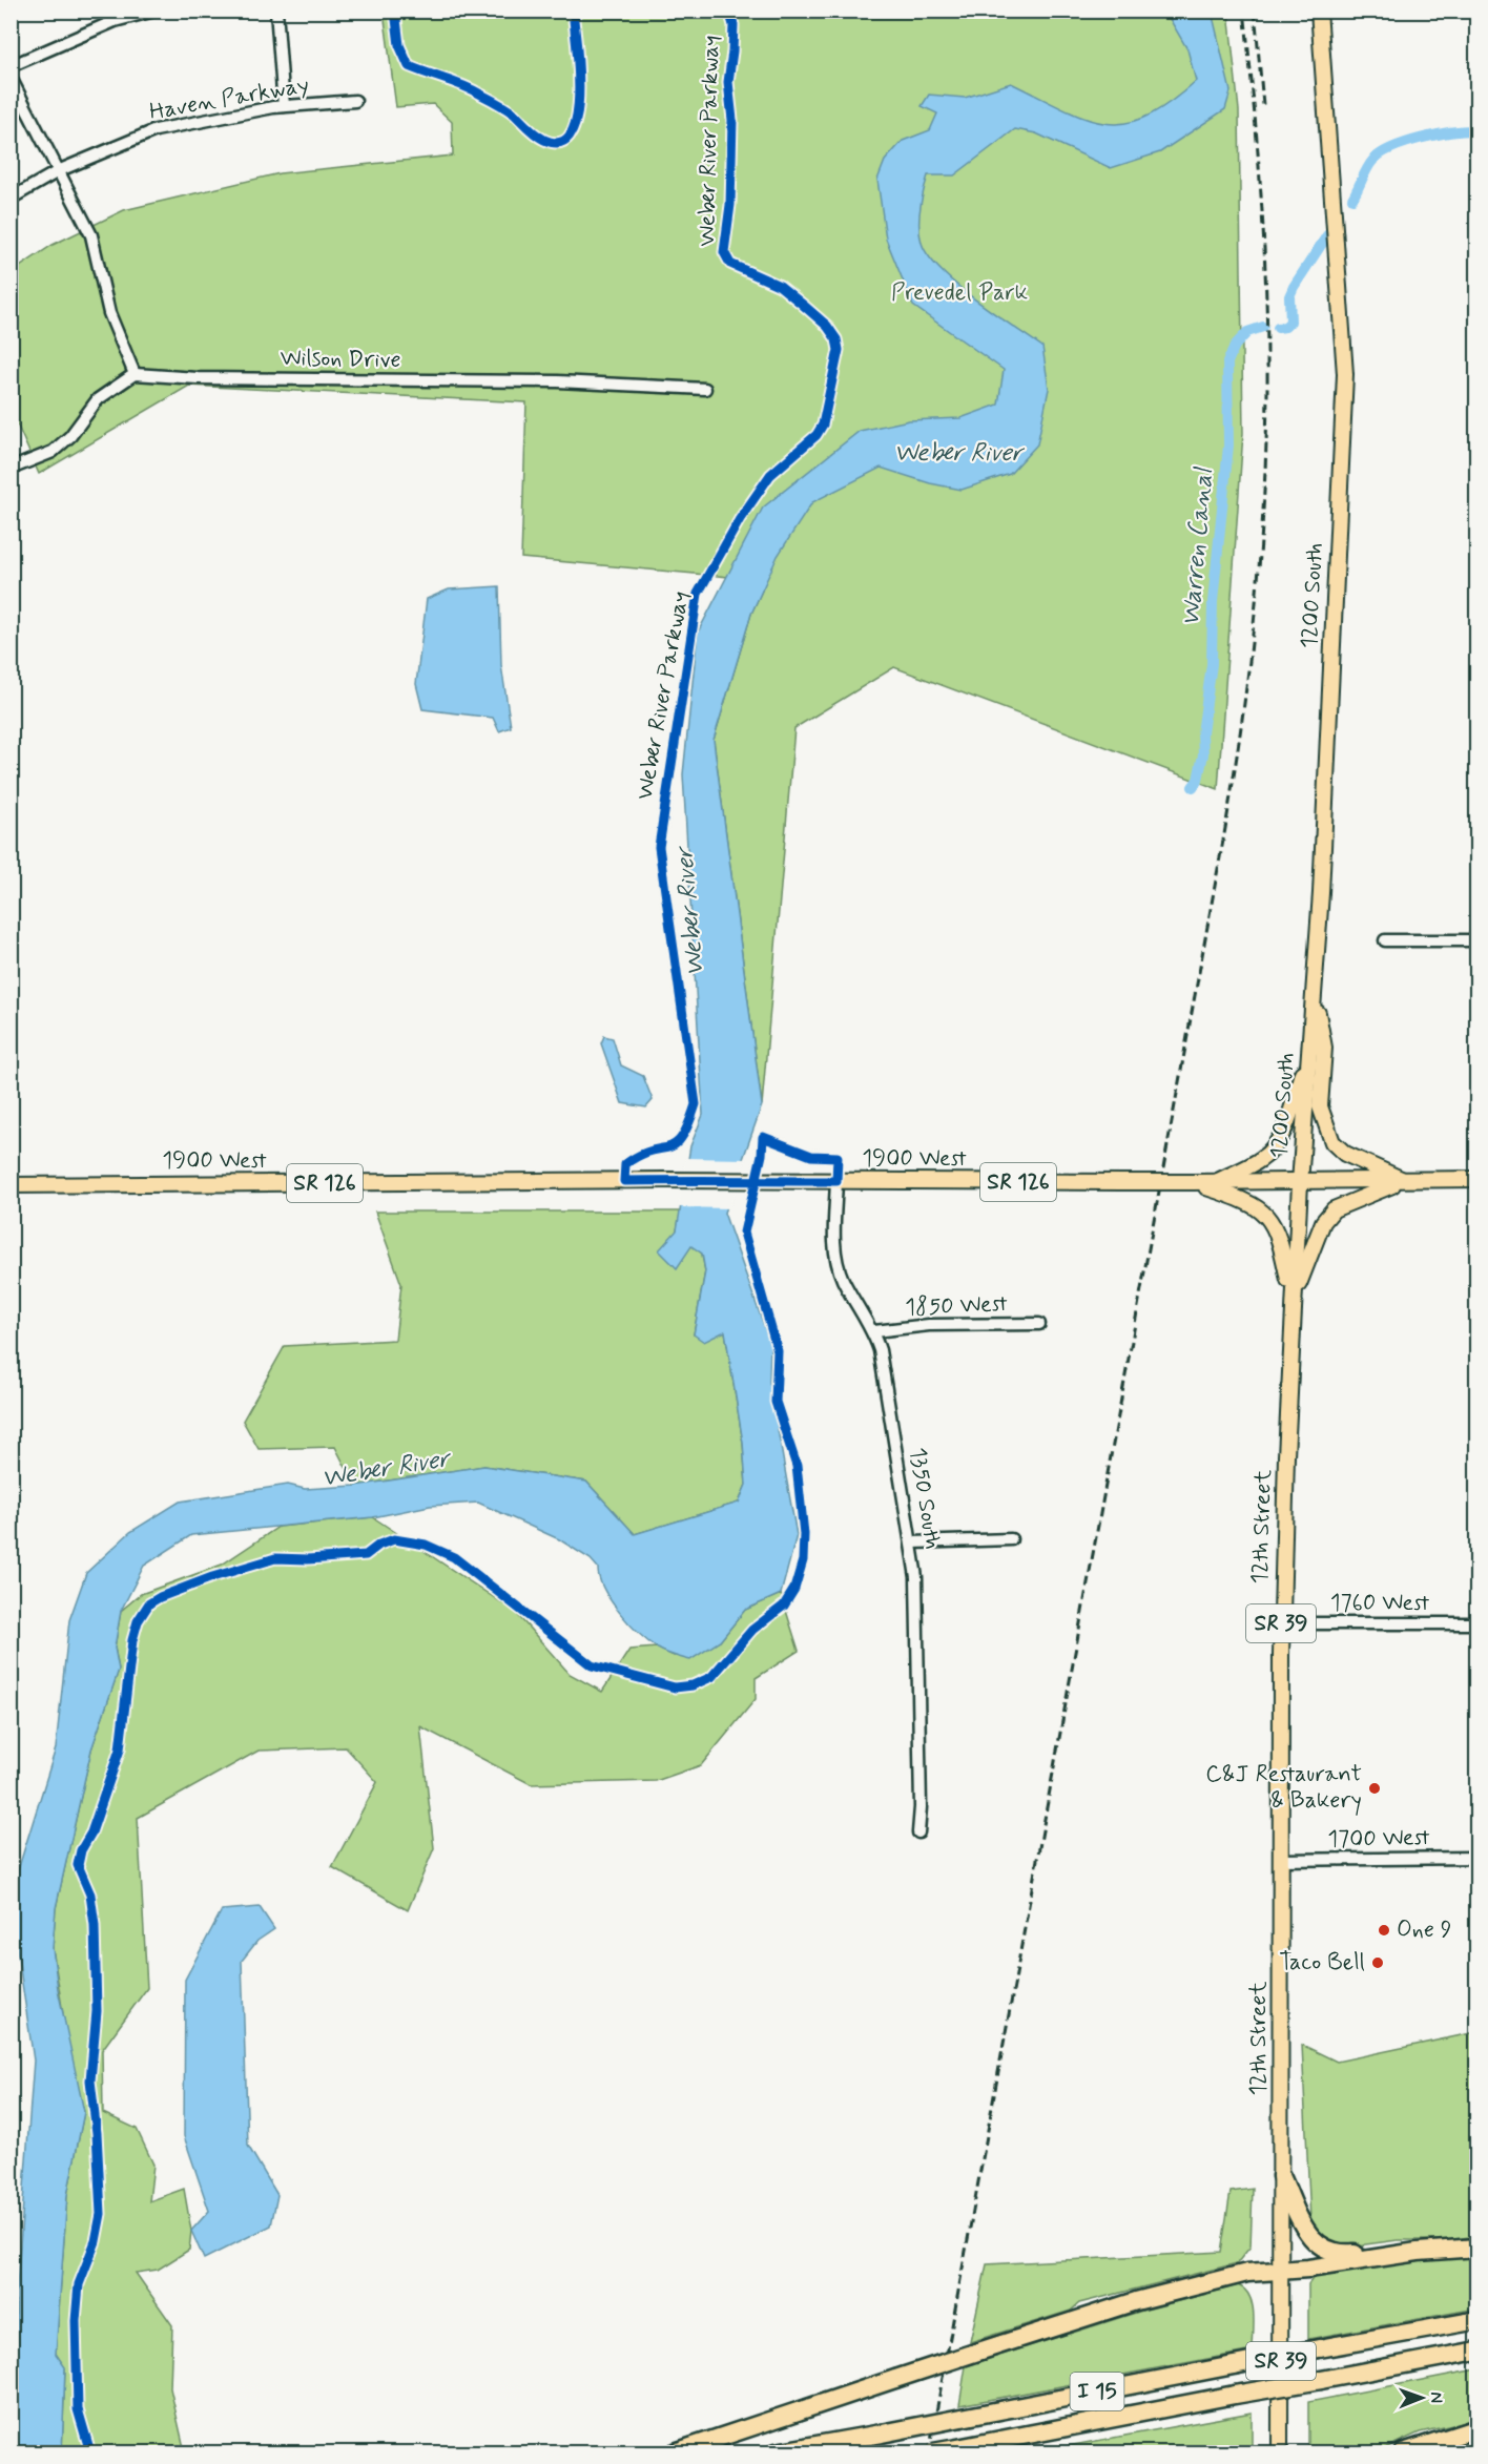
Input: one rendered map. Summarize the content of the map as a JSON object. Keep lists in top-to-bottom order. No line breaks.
{"streets":{"highway":["I 15"],"main road":["1200 South","1900 West","SR 126","12th Street","SR 39"],"street":["Haven Parkway","Wilson Drive","1850 West","1350 South","1760 West","1700 West"],"cycle path":["Weber River Parkway"]},"crossings":[["1200 South","1900 West"],["1200 South","12th Street"],["1900 West","1350 South"],["1900 West","12th Street"],["1850 West","1350 South"],["12th Street","1760 West"],["12th Street","SR 39"],["12th Street","1700 West"]],"water":["Weber River","Warren Canal"],"parks":["Prevedel Park"],"places":["C&J Restaurant & Bakery","One 9","Taco Bell"],"north":"right"}
